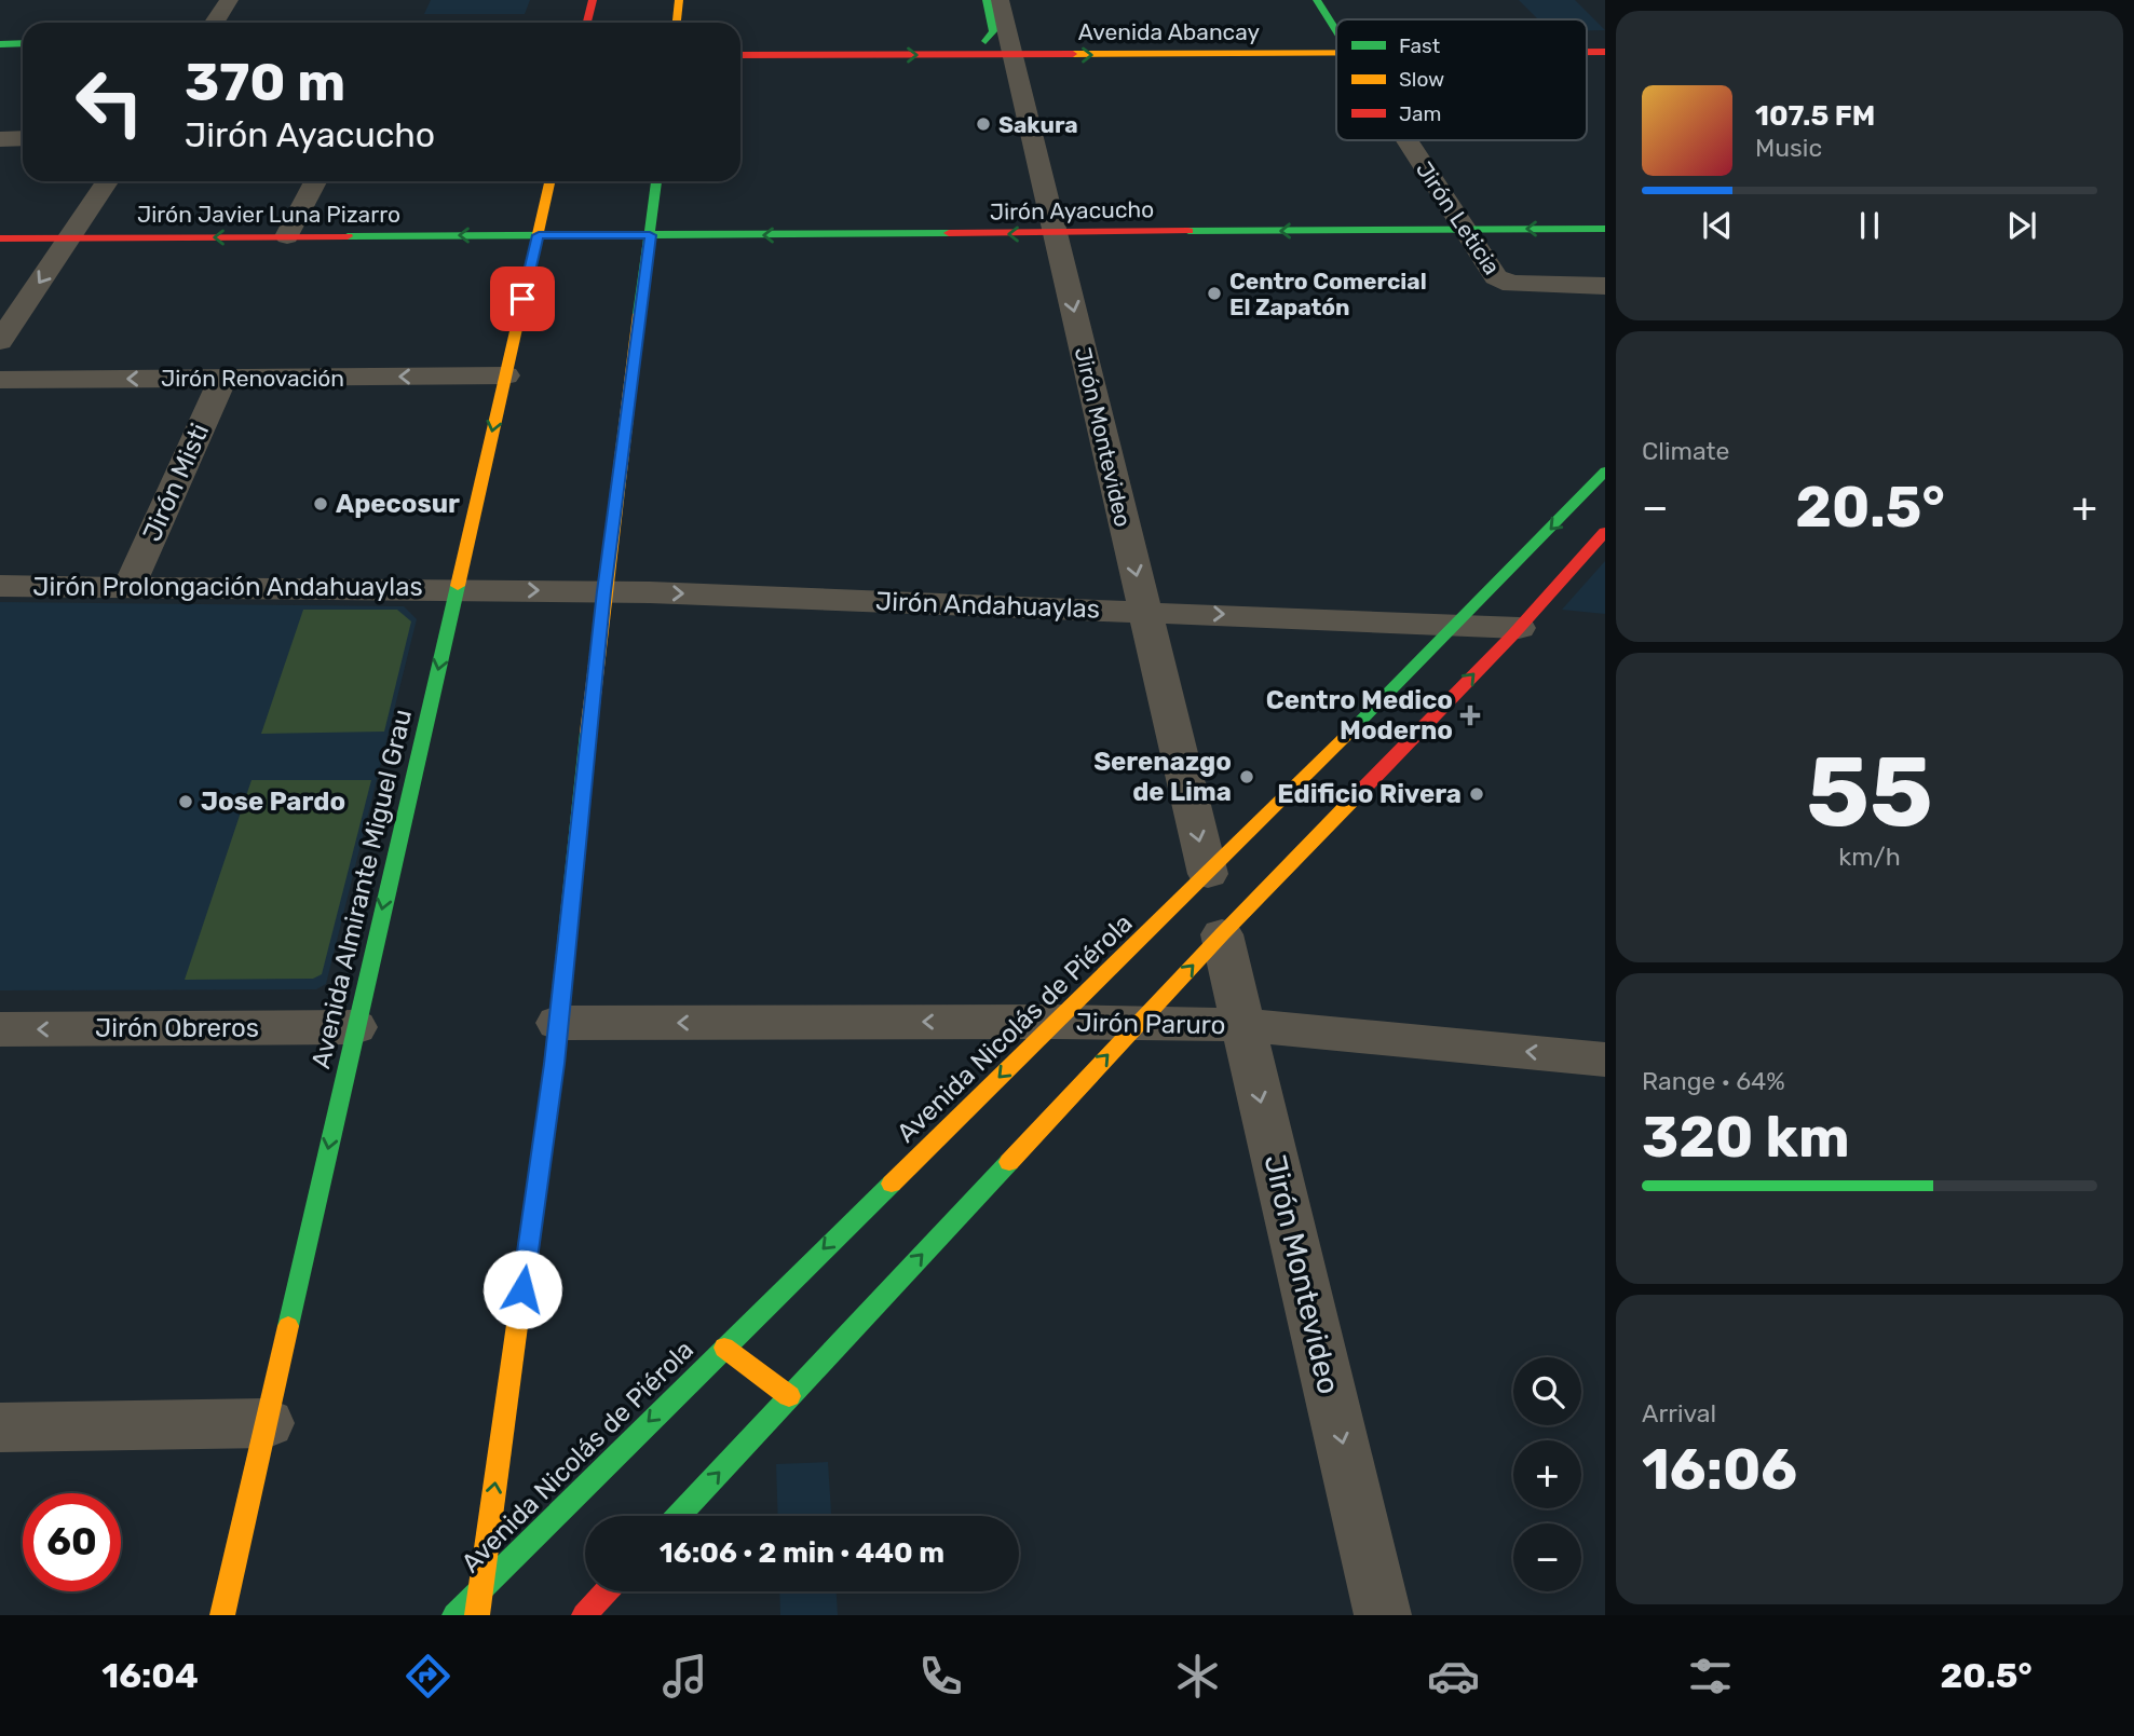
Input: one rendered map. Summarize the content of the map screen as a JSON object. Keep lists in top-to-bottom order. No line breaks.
{"streets":{"main road":["Avenida Abancay","Jirón Ayacucho","Jirón Javier Luna Pizarro","Jirón Leticia","Avenida Almirante Miguel Grau","Avenida Nicolás de Piérola"],"street":["Jirón Renovación","Jirón Montevideo","Jirón Misti","Jirón Prolongación Andahuaylas","Jirón Andahuaylas","Jirón Paruro","Jirón Obreros"]},"crossings":[["Avenida Abancay","Jirón Montevideo"],["Jirón Ayacucho","Jirón Javier Luna Pizarro"],["Jirón Ayacucho","Jirón Leticia"],["Jirón Ayacucho","Jirón Montevideo"],["Jirón Ayacucho","Avenida Almirante Miguel Grau"],["Jirón Javier Luna Pizarro","Avenida Almirante Miguel Grau"],["Jirón Renovación","Jirón Misti"],["Jirón Renovación","Avenida Almirante Miguel Grau"],["Jirón Montevideo","Jirón Andahuaylas"],["Jirón Montevideo","Jirón Paruro"],["Jirón Montevideo","Avenida Nicolás de Piérola"],["Jirón Misti","Jirón Prolongación Andahuaylas"],["Jirón Prolongación Andahuaylas","Jirón Andahuaylas"],["Jirón Prolongación Andahuaylas","Avenida Almirante Miguel Grau"],["Jirón Andahuaylas","Avenida Almirante Miguel Grau"],["Jirón Andahuaylas","Avenida Nicolás de Piérola"],["Avenida Almirante Miguel Grau","Jirón Obreros"],["Jirón Paruro","Avenida Nicolás de Piérola"]],"one_way":["Jirón Ayacucho","Jirón Javier Luna Pizarro","Jirón Renovación","Jirón Montevideo","Jirón Andahuaylas","Jirón Paruro","Jirón Obreros"],"places":{"other":["Sakura","Centro Comercial El Zapatón","Apecosur","Serenazgo de Lima","Edificio Rivera","Jose Pardo"],"health":["Centro Medico Moderno"]},"legend":["Fast","Slow","Jam"],"page":{"turn":["370 m","Jirón Ayacucho"],"song":["107.5 FM","Music"],"tile":["Climate",["55","km/h"],["Range · 64%","320 km"],["Arrival","16:06"]],"heat":["−","20.5°","+"],"map_buttons":["+","−"],"limit":"60","trip":"16:06 · 2 min · 440 m","tabs":["16:04","20.5°"]}}
